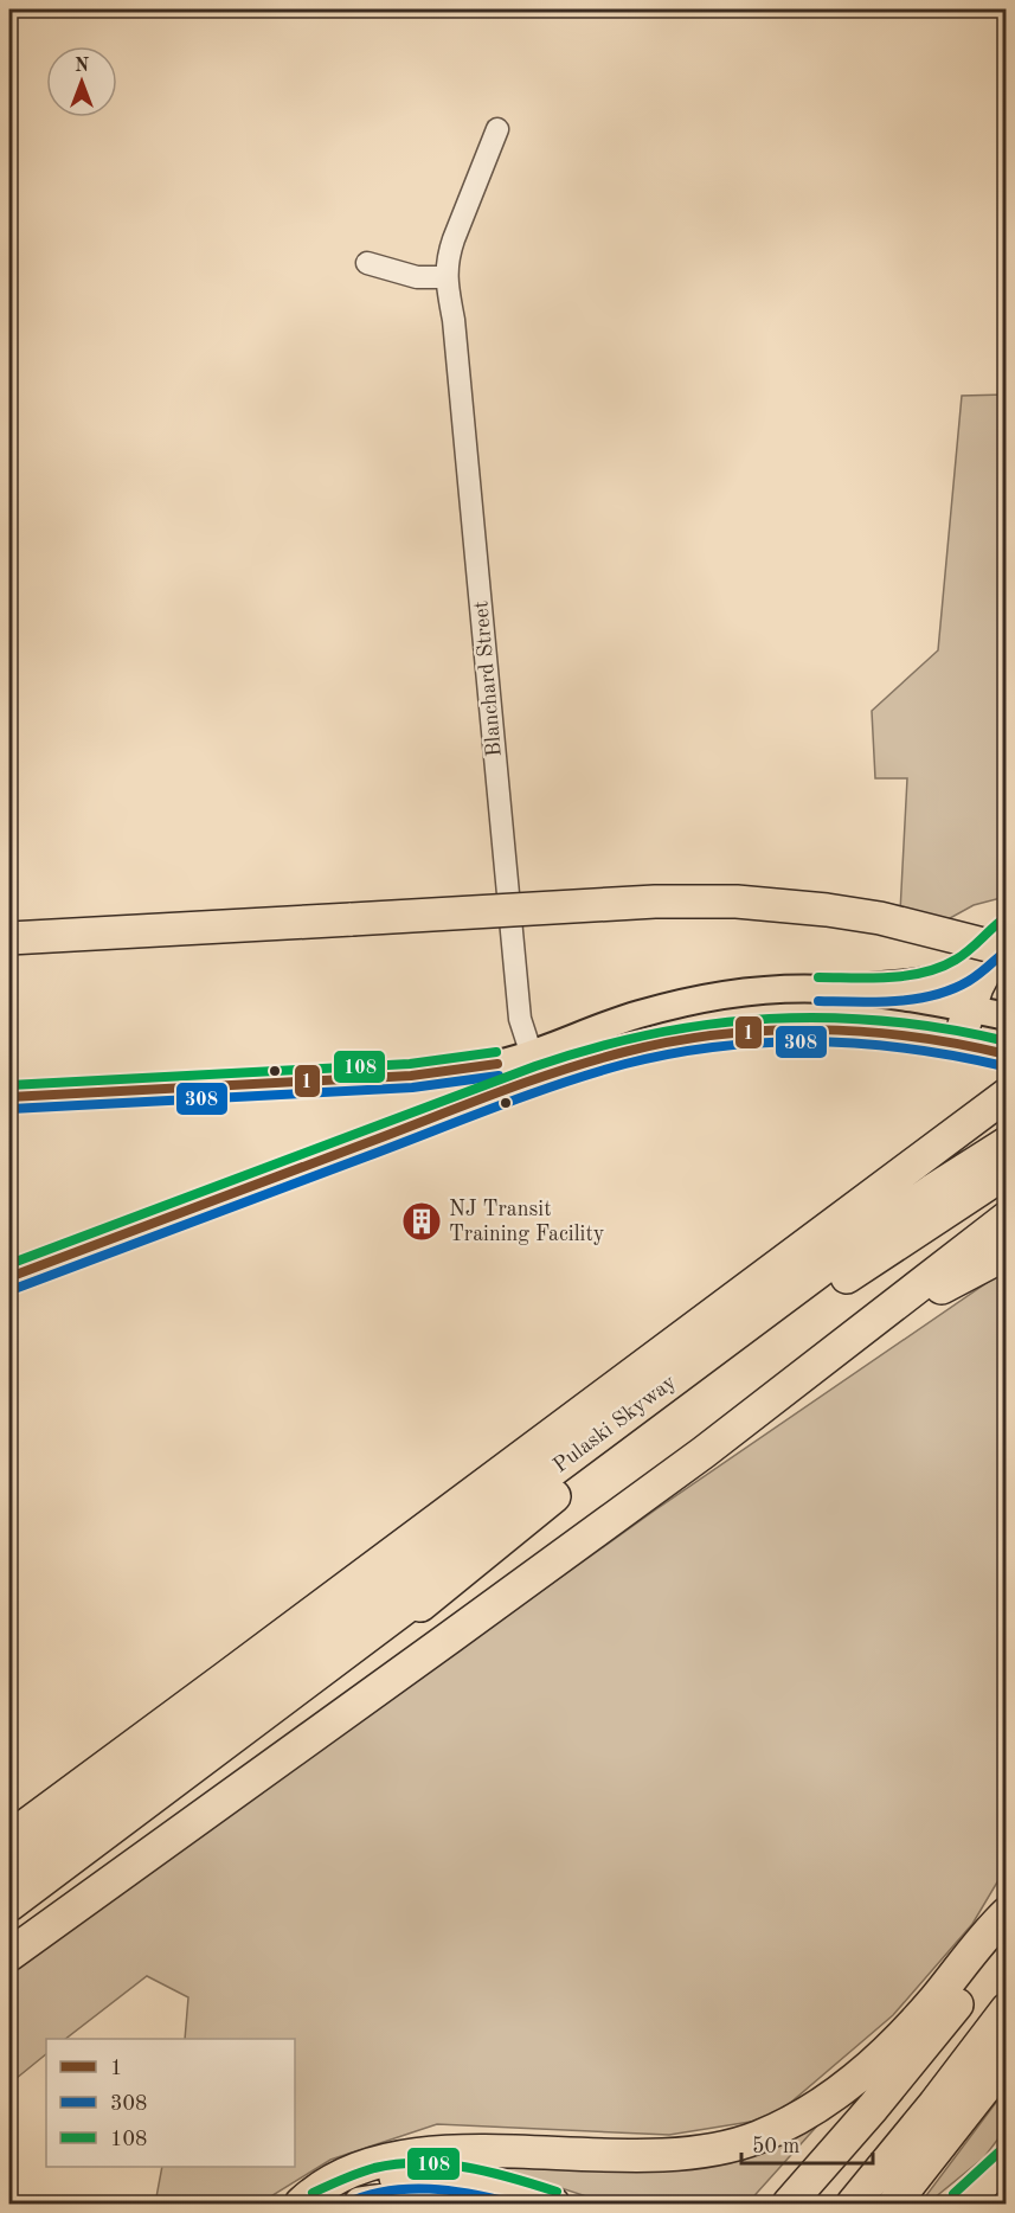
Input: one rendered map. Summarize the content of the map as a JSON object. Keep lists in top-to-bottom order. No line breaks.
{"streets":{"highway":["Pulaski Skyway"],"street":["Blanchard Street"]},"places":{"building":["NJ Transit Training Facility"]},"lines":["transit line 108","transit line 308","transit line 1"],"legend":["1","308","108"],"scale_bar":"50 m","north":"top"}
